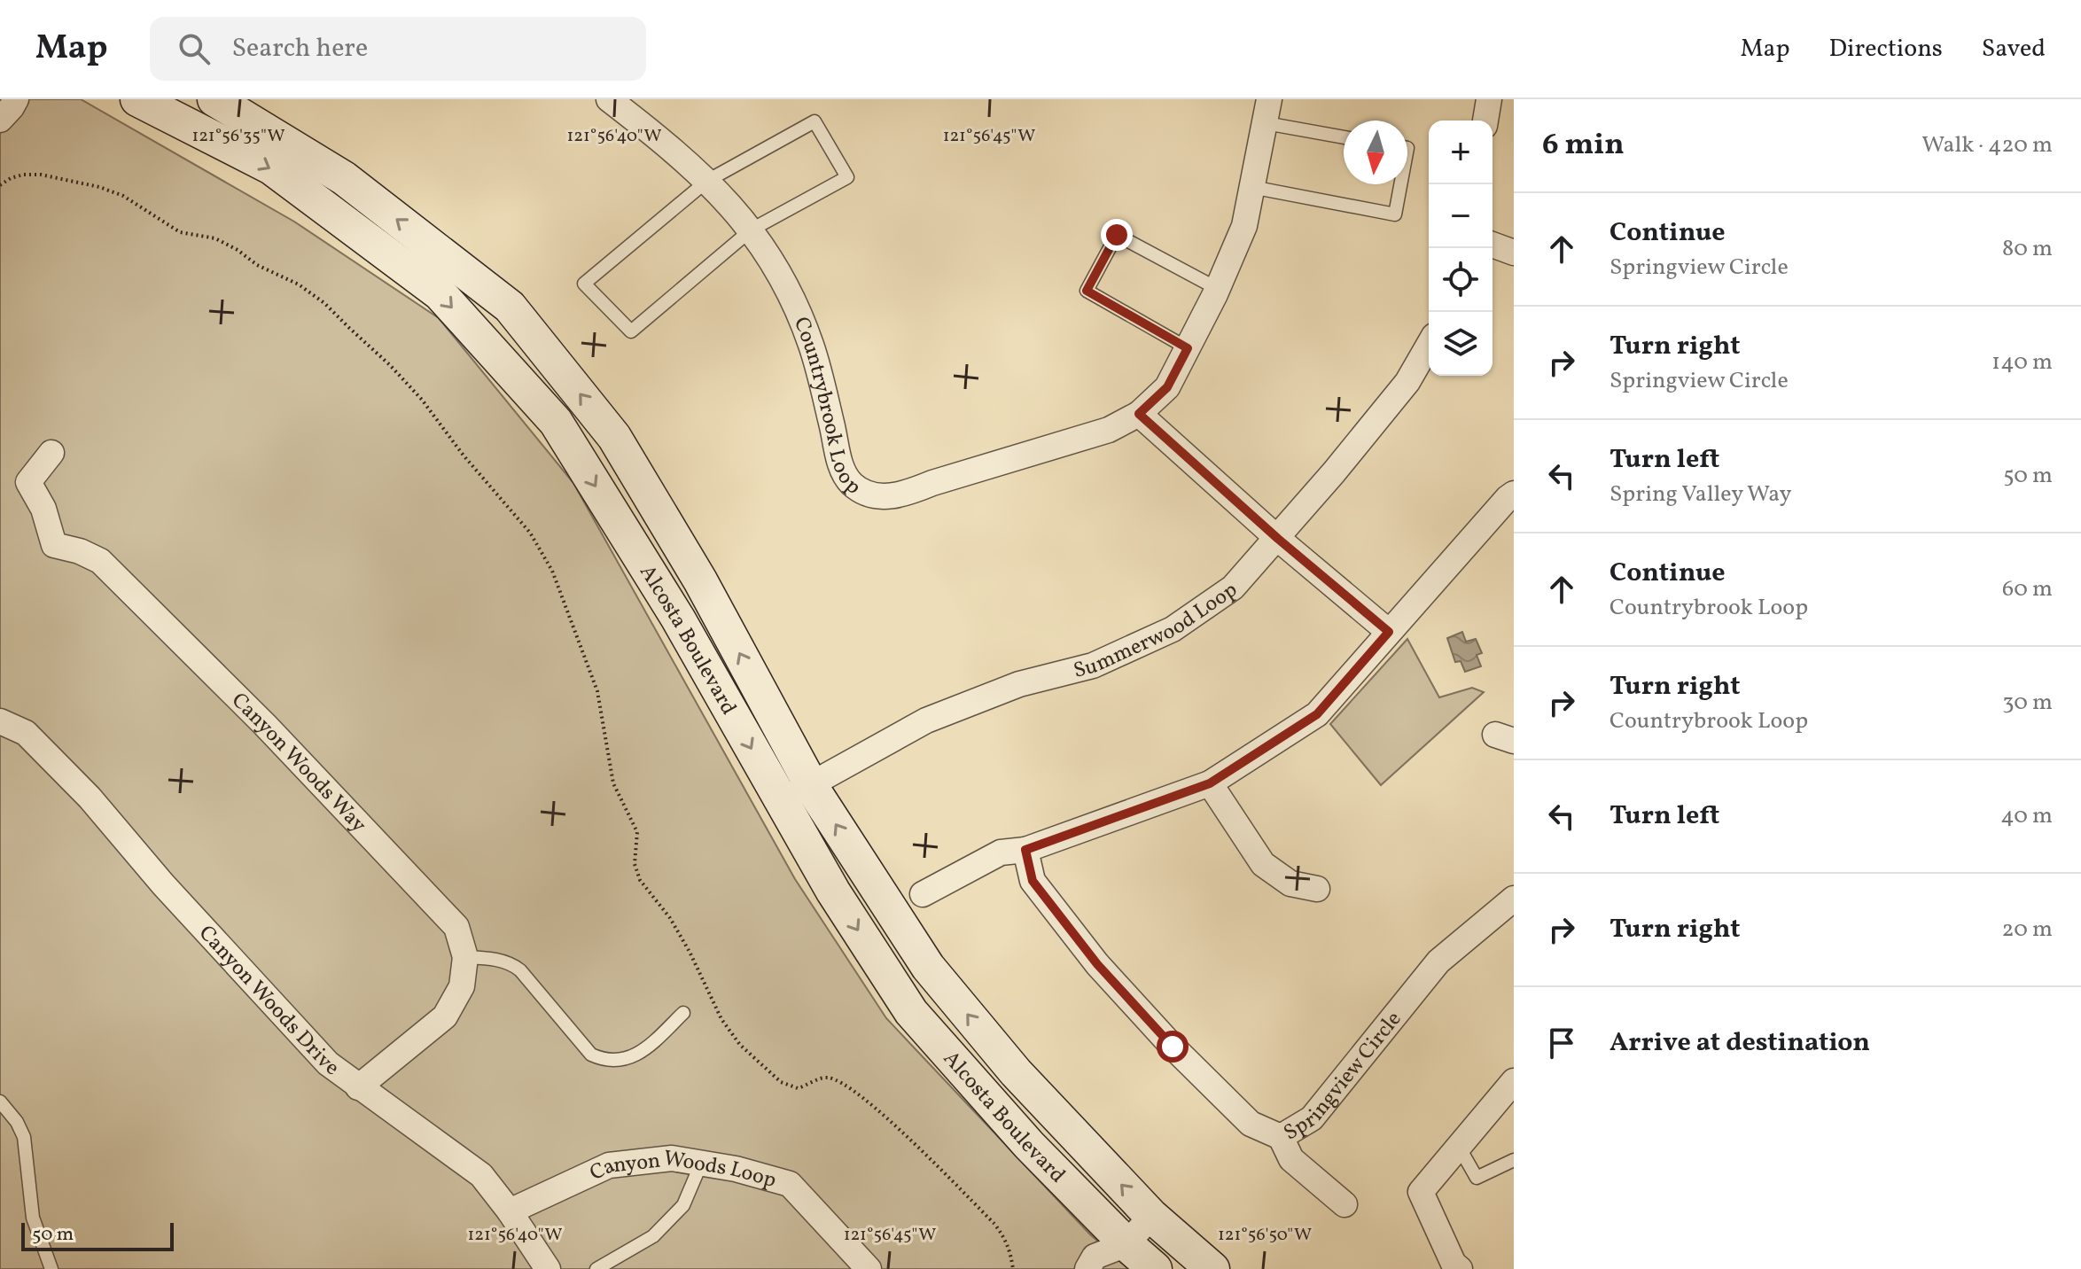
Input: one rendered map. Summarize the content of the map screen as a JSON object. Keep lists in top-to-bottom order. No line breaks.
{"streets":{"main road":["Alcosta Boulevard"],"street":["Countrybrook Loop","Summerwood Loop","Canyon Woods Way","Canyon Woods Drive","Springview Circle","Canyon Woods Loop"]},"crossings":[["Summerwood Loop","Alcosta Boulevard"],["Canyon Woods Drive","Canyon Woods Loop"]],"scale_bar":"50 m","north":"bottom","page":{"header":"Map","search":"Search here","nav":["Map","Directions","Saved"],"heading":["6 min","Walk · 420 m"],"map_buttons":["+","−"],"list":[["Continue","Springview Circle","80 m"],["Turn right","Springview Circle","140 m"],["Turn left","Spring Valley Way","50 m"],["Continue","Countrybrook Loop","60 m"],["Turn right","Countrybrook Loop","30 m"],["Turn left","40 m"],["Turn right","20 m"],"Arrive at destination"],"scale":"50 m"},"coordinates":["121°56'35\"W","121°56'40\"W","121°56'45\"W","121°56'50\"W"]}
